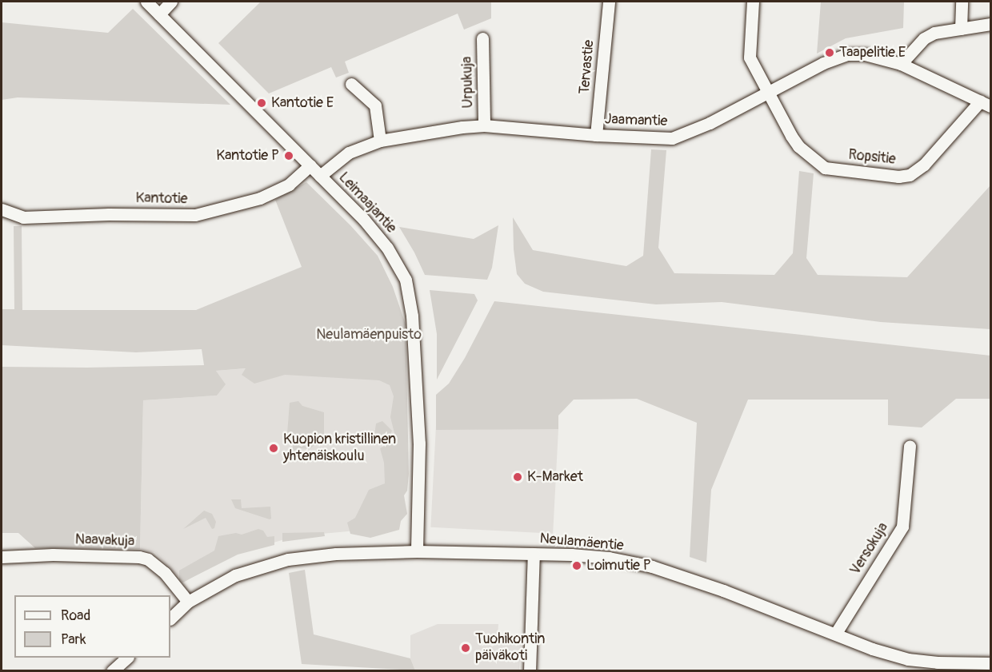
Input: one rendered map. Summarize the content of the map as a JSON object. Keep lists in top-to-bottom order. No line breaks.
{"streets":{"street":["Tervastie","Urpukuja","Jaamantie","Ropsitie","Kantotie","Leimaajantie","Naavakuja","Neulamäentie","Versokuja"]},"crossings":[["Tervastie","Jaamantie"],["Urpukuja","Jaamantie"],["Jaamantie","Ropsitie"],["Jaamantie","Leimaajantie"],["Kantotie","Leimaajantie"],["Leimaajantie","Neulamäentie"],["Naavakuja","Neulamäentie"],["Neulamäentie","Versokuja"]],"parks":["Neulamäenpuisto"],"places":["Taapelitie E","Kantotie E","Kantotie P","Kuopion kristillinen yhtenäiskoulu","K-Market","Loimutie P","Tuohikontin päiväkoti"],"legend":["Road","Park"]}
